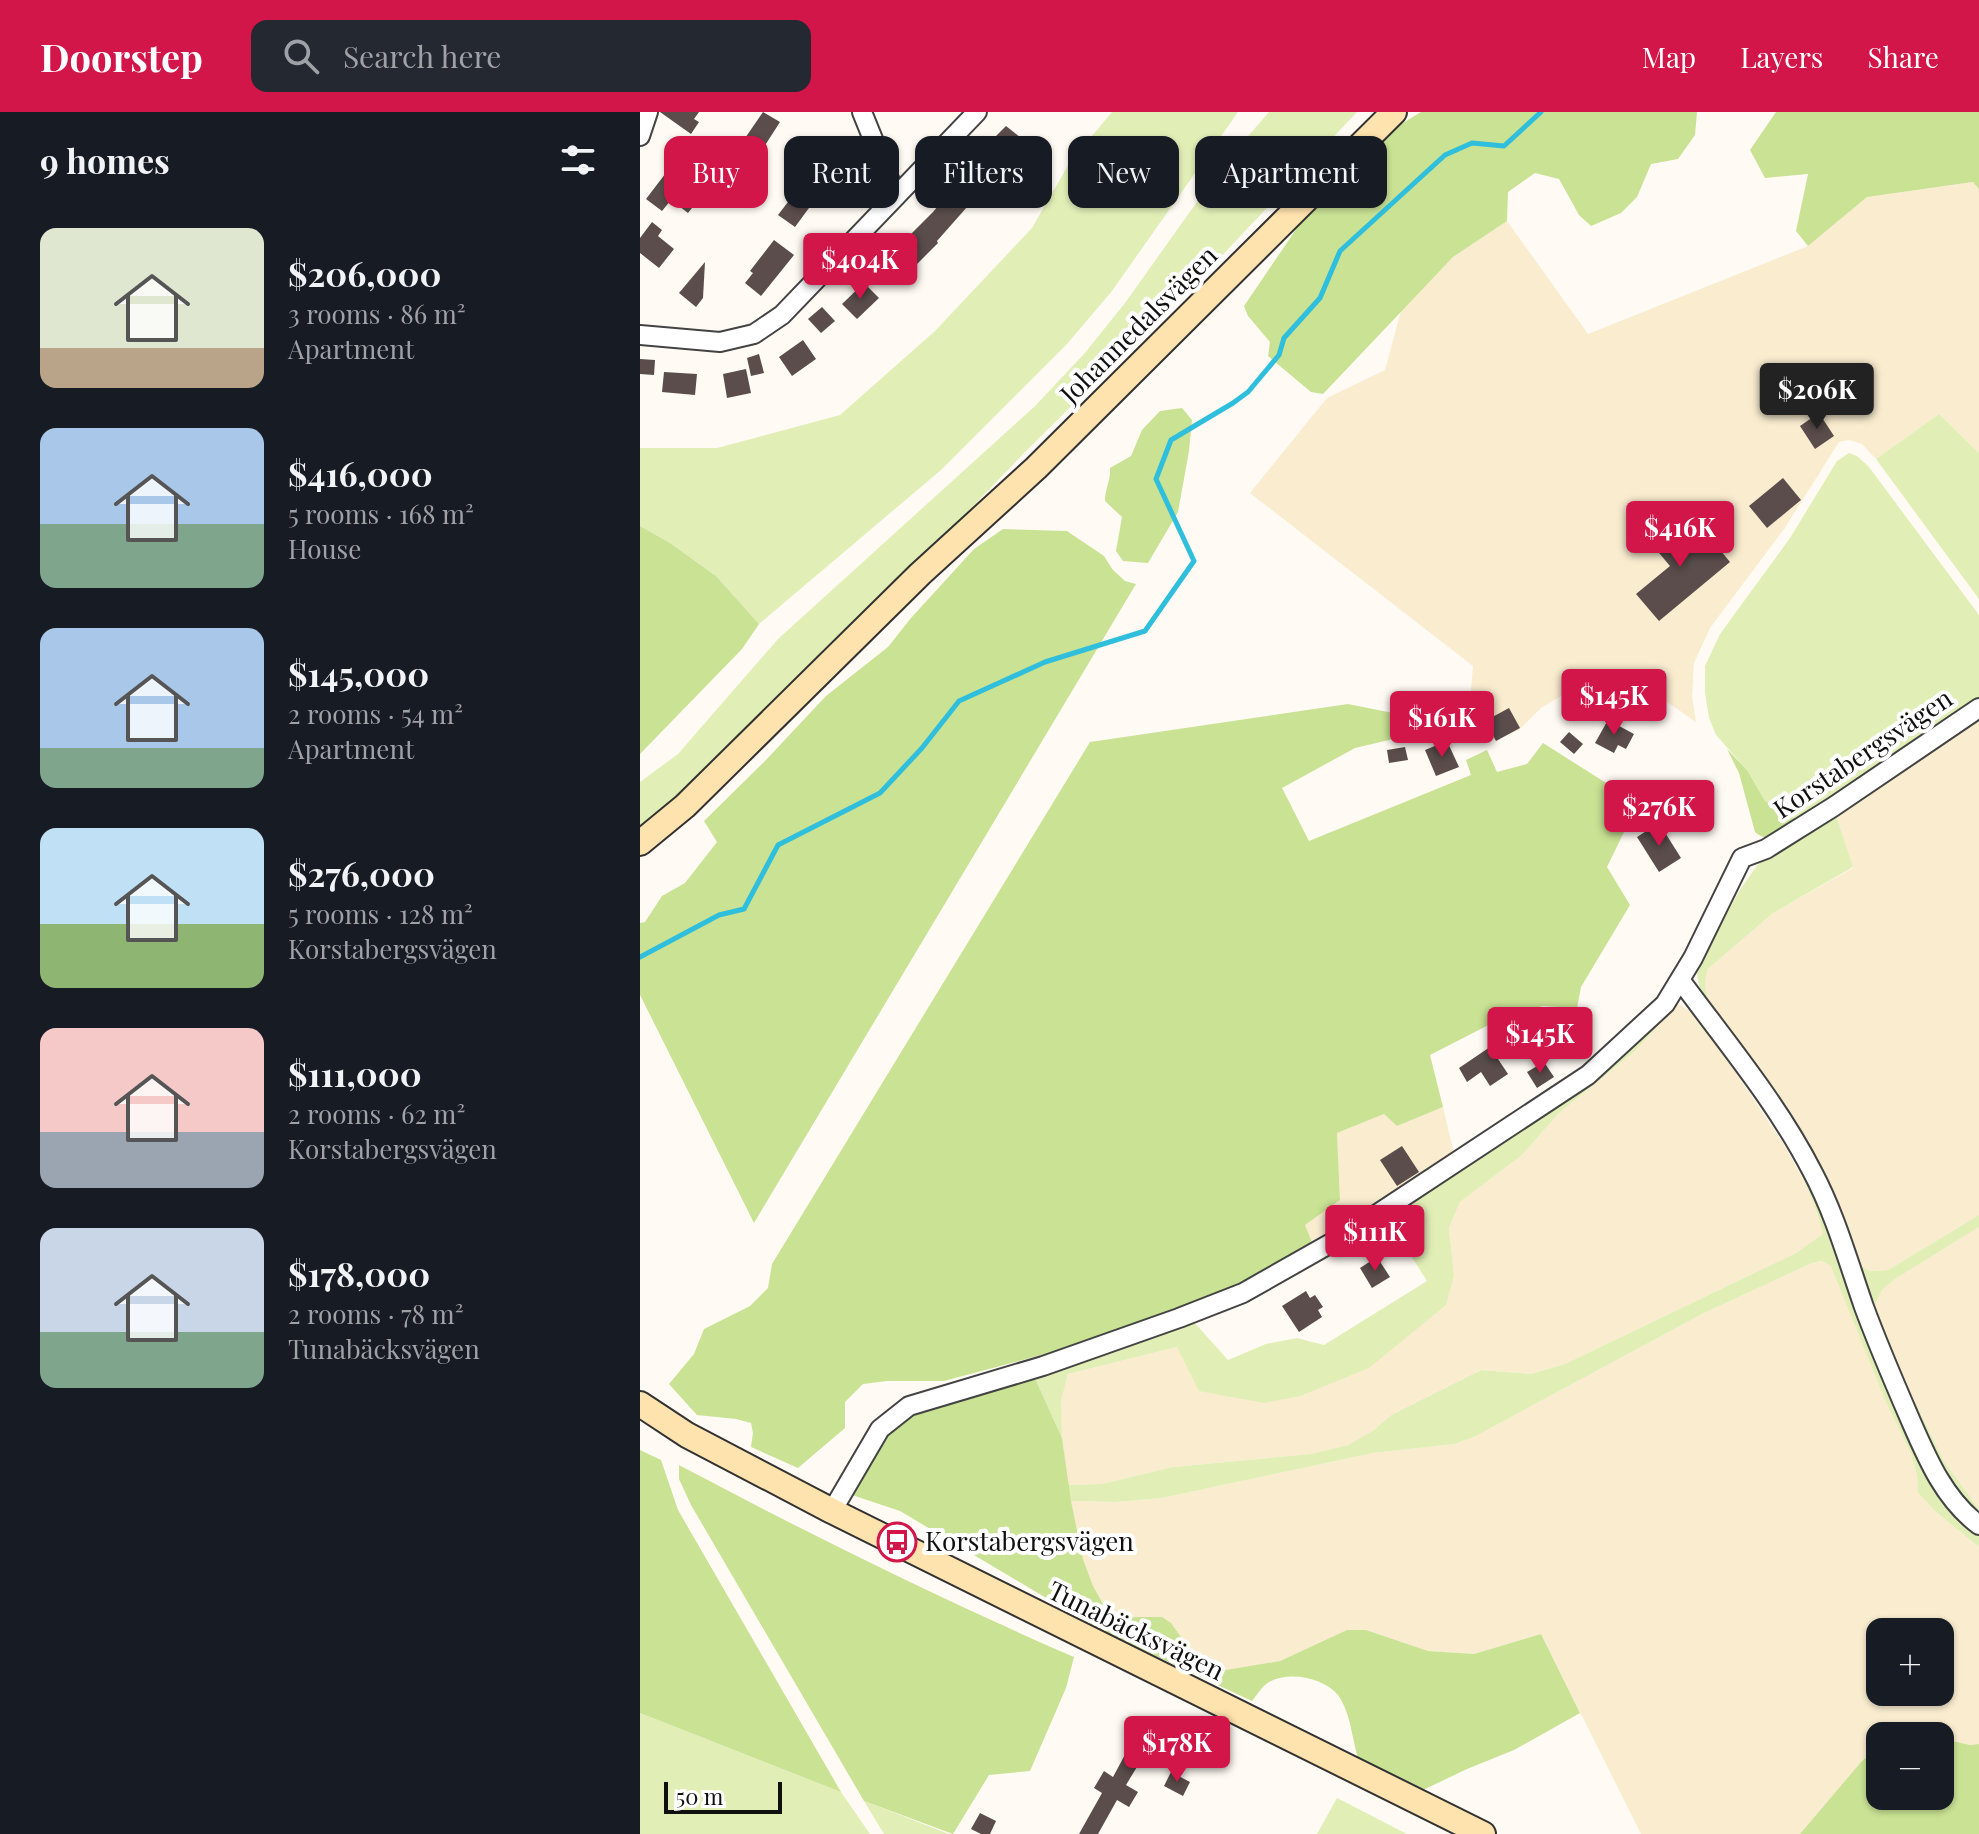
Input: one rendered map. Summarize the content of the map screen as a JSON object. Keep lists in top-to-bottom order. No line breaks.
{"streets":{"main road":["Johannedalsvägen","Tunabäcksvägen"],"street":["Korstabergsvägen"]},"crossings":[["Korstabergsvägen","Tunabäcksvägen"]],"places":{"bus stop":["Korstabergsvägen"]},"scale_bar":"50 m","page":{"header":"Doorstep","search":"Search here","nav":["Map","Layers","Share"],"heading":"9 homes","chip":["Buy","Rent","Filters","New","Apartment"],"list":[{"name":"$206,000","note":"3 rooms · 86 m² · Apartment"},{"name":"$416,000","note":"5 rooms · 168 m² · House"},{"name":"$145,000","note":"2 rooms · 54 m² · Apartment"},{"name":"$276,000","note":"5 rooms · 128 m² · Korstabergsvägen"},{"name":"$111,000","note":"2 rooms · 62 m² · Korstabergsvägen"},{"name":"$178,000","note":"2 rooms · 78 m² · Tunabäcksvägen"}],"price":["$404K","$206K","$416K","$145K","$161K","$276K","$145K","$111K","$178K"],"map_buttons":["+","−"],"scale":"50 m"}}
